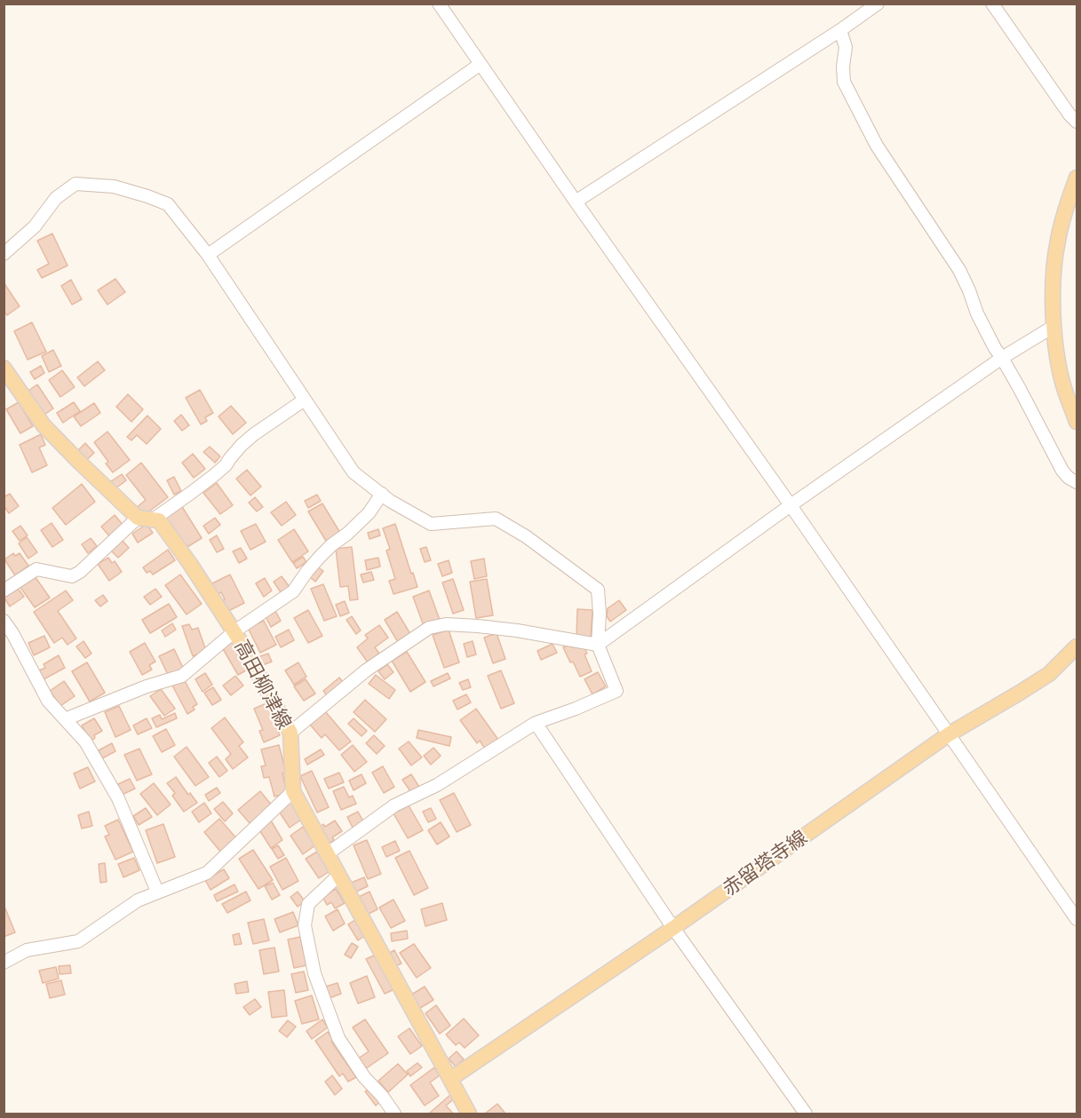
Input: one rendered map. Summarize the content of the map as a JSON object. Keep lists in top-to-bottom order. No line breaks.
{"streets":{"main road":["高田柳津線","赤留塔寺線"]},"crossings":[["高田柳津線","赤留塔寺線"]]}
